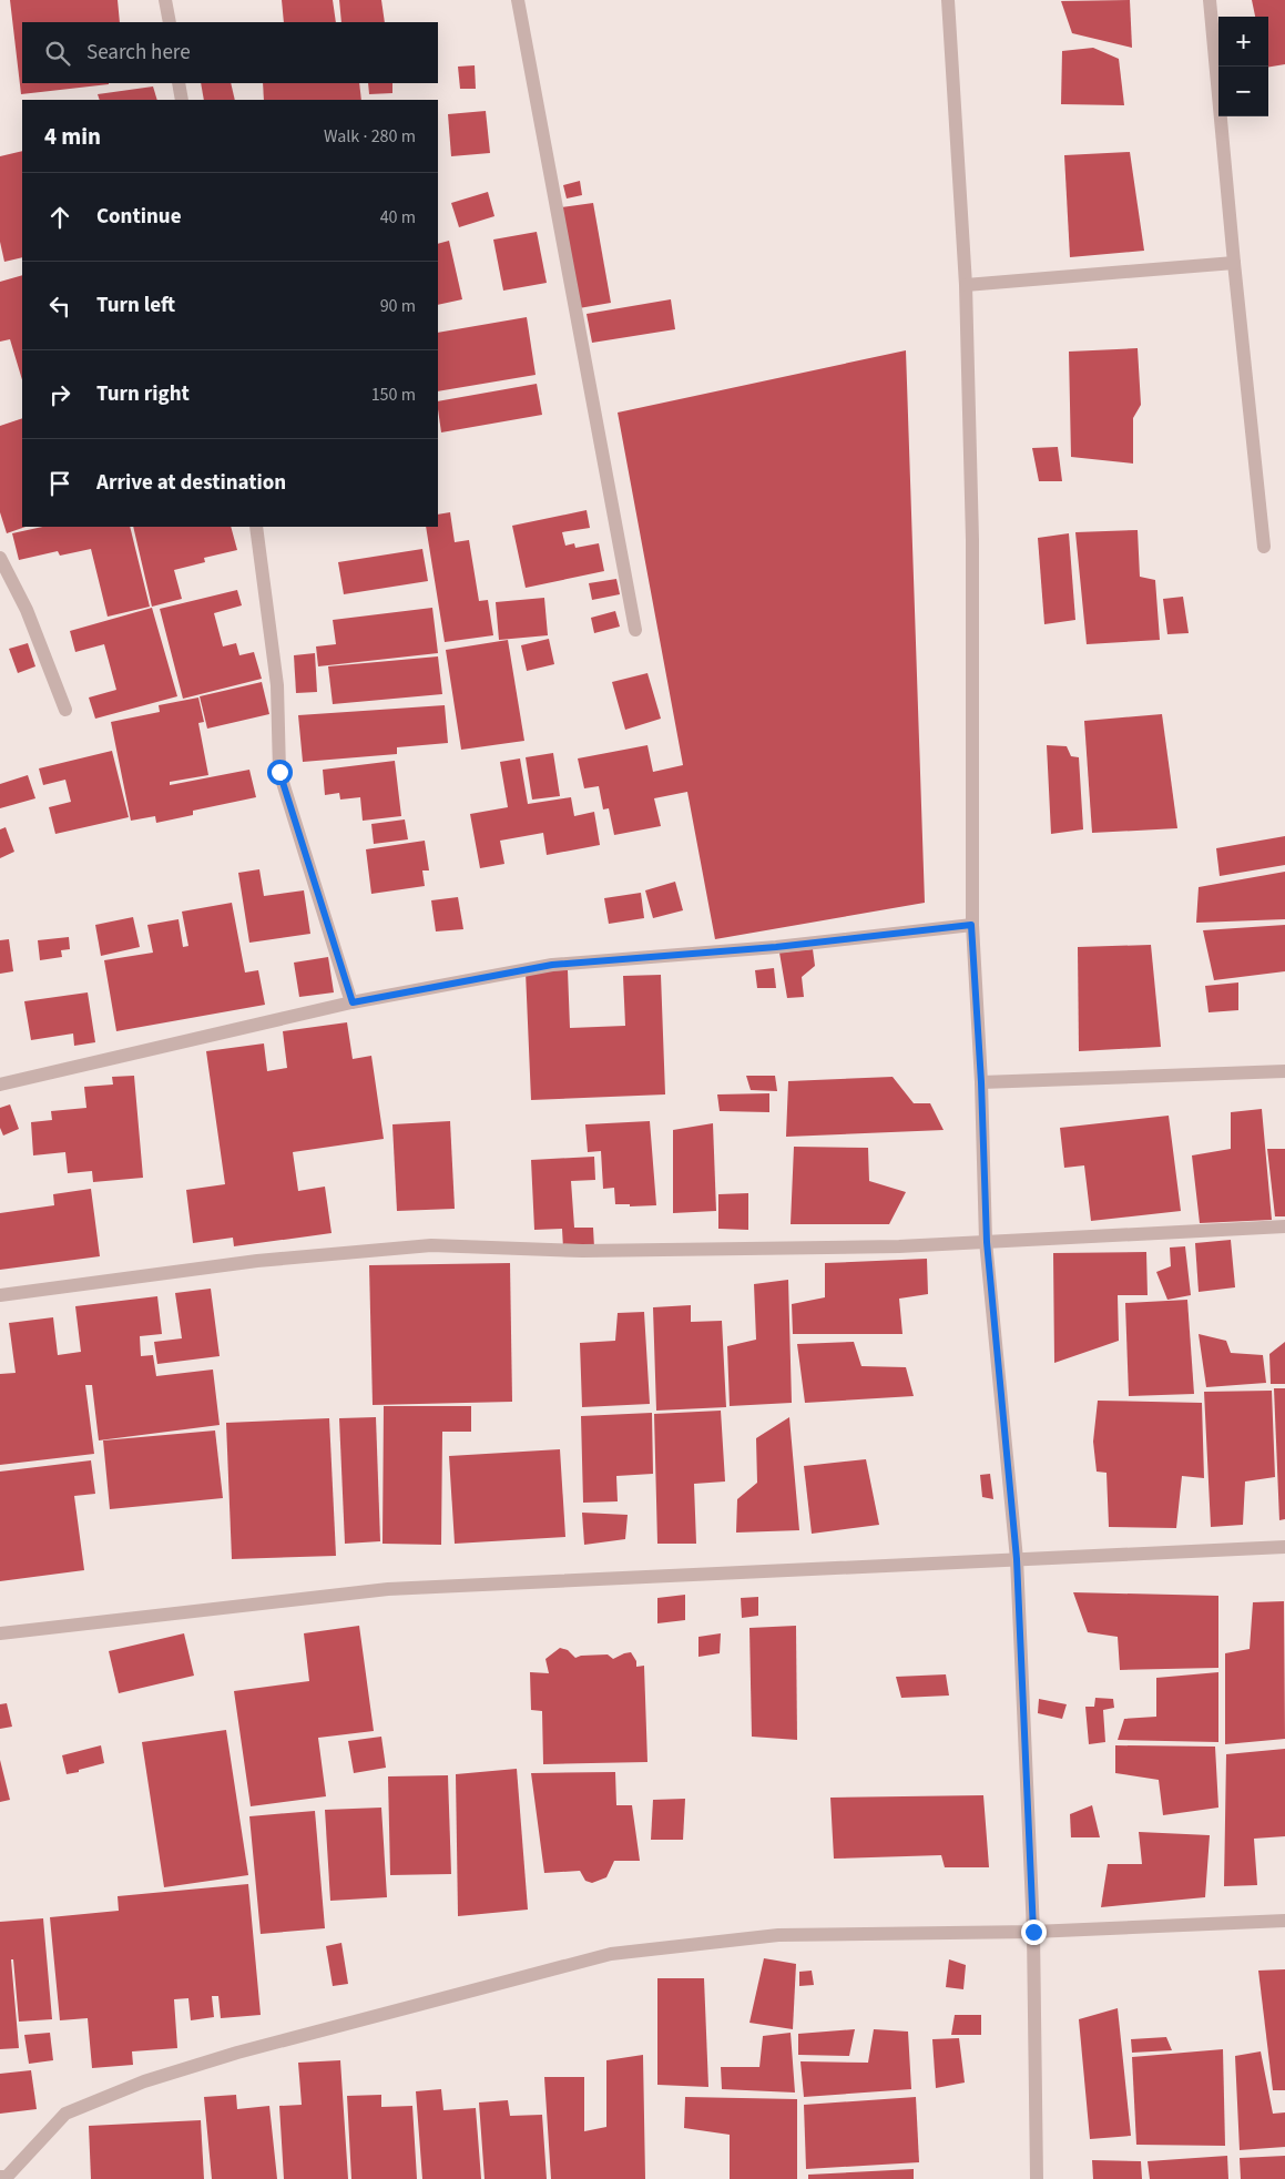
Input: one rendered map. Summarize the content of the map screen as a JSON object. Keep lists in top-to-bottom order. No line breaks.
{"page":{"map_buttons":["+","−"],"search":"Search here","heading":["4 min","Walk · 280 m"],"list":[["Continue","40 m"],["Turn left","90 m"],["Turn right","150 m"],"Arrive at destination"]}}
